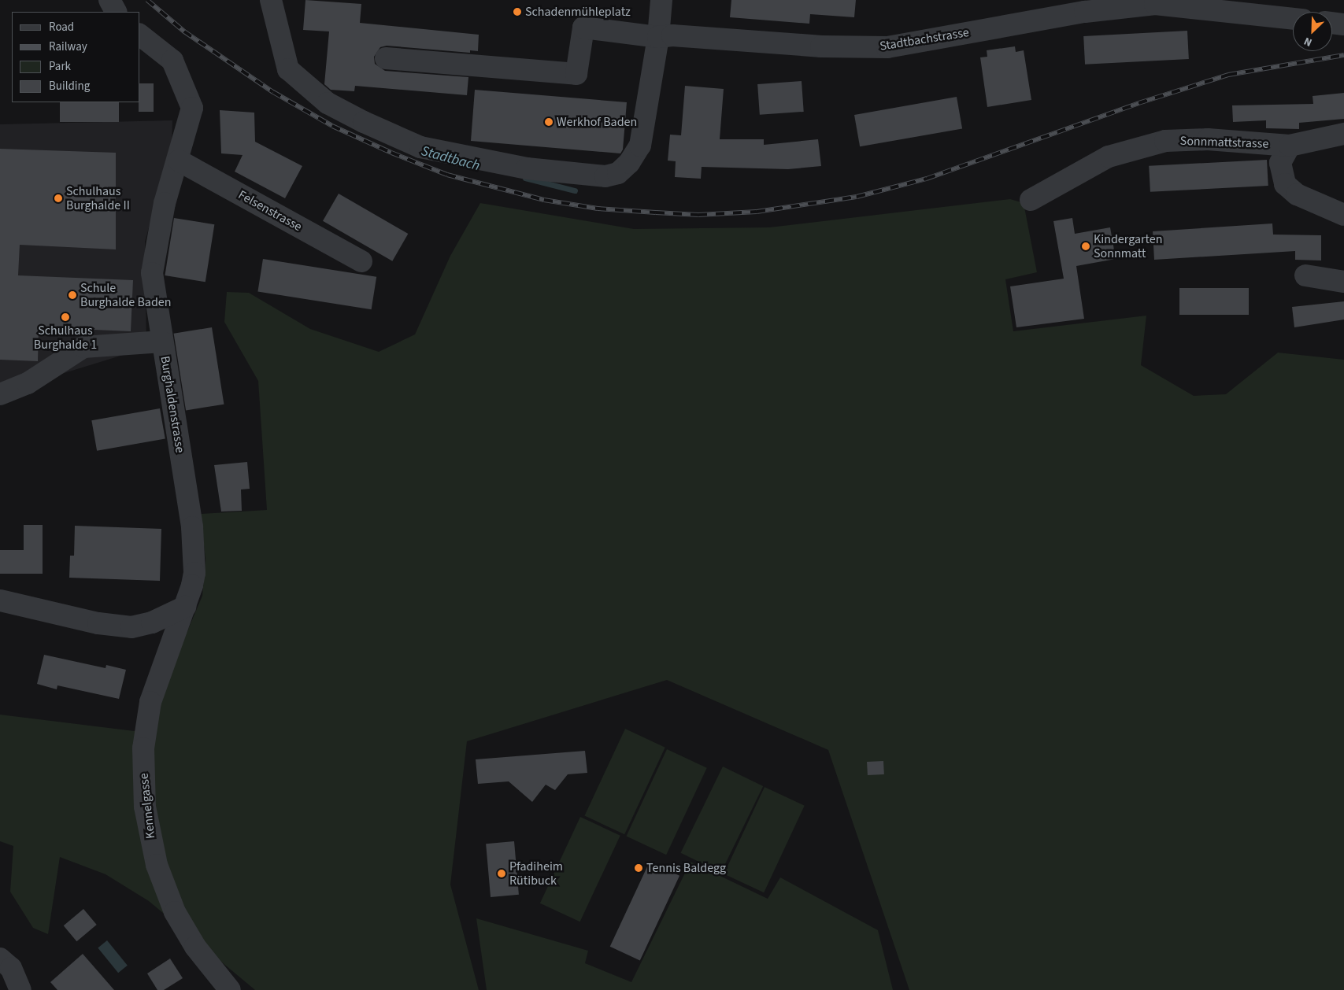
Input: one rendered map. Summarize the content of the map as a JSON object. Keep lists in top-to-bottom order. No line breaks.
{"streets":{"street":["Stadtbachstrasse","Sonnmattstrasse","Felsenstrasse","Burghaldenstrasse","Kennelgasse"]},"crossings":[["Felsenstrasse","Burghaldenstrasse"],["Burghaldenstrasse","Kennelgasse"]],"water":["Stadtbach"],"places":["Schadenmühleplatz","Werkhof Baden","Schulhaus Burghalde II","Kindergarten Sonnmatt","Schule Burghalde Baden","Schulhaus Burghalde 1","Tennis Baldegg","Pfadiheim Rütibuck"],"legend":["Road","Railway","Park","Building"],"north":"bottom left"}
